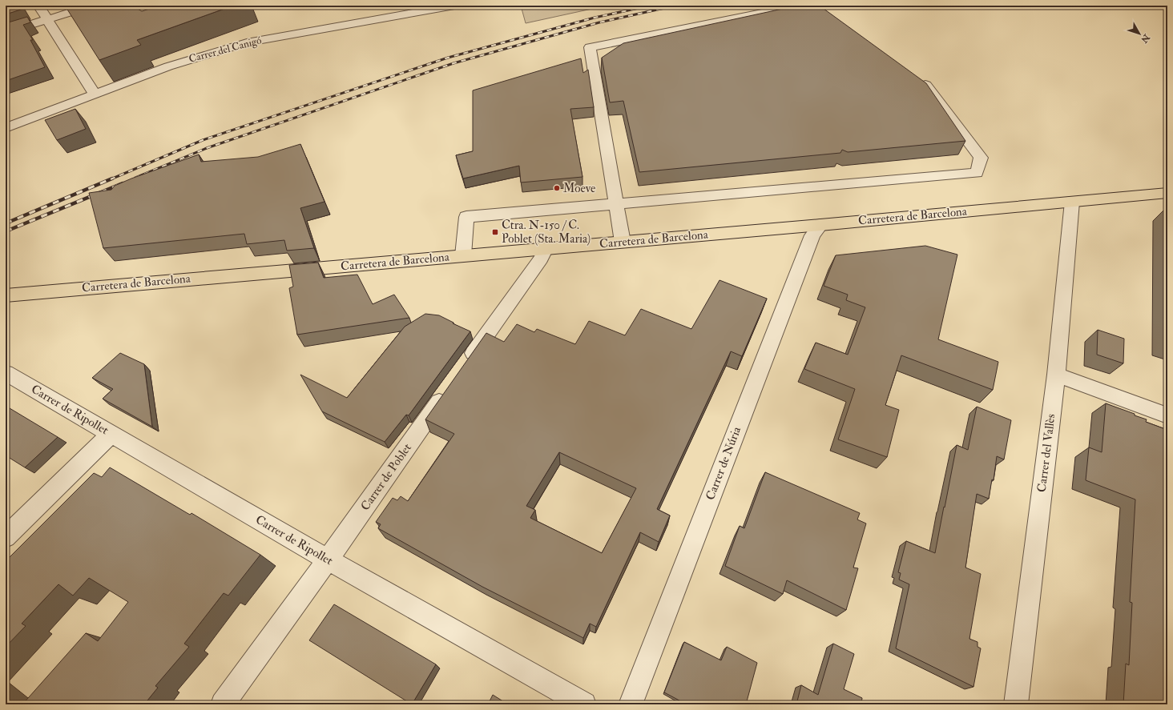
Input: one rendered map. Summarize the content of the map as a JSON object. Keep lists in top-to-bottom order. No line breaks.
{"streets":{"main road":["Carretera de Barcelona"],"street":["Carrer del Canigó","Carrer de Ripollet","Carrer del Vallès","Carrer de Núria","Carrer de Poblet"]},"crossings":[["Carretera de Barcelona","Carrer del Vallès"],["Carretera de Barcelona","Carrer de Núria"],["Carrer de Ripollet","Carrer de Poblet"]],"places":{"other":["Moeve"],"transit":["Ctra. N-150 / C. Poblet (Sta. Maria)"]},"north":"bottom right"}
